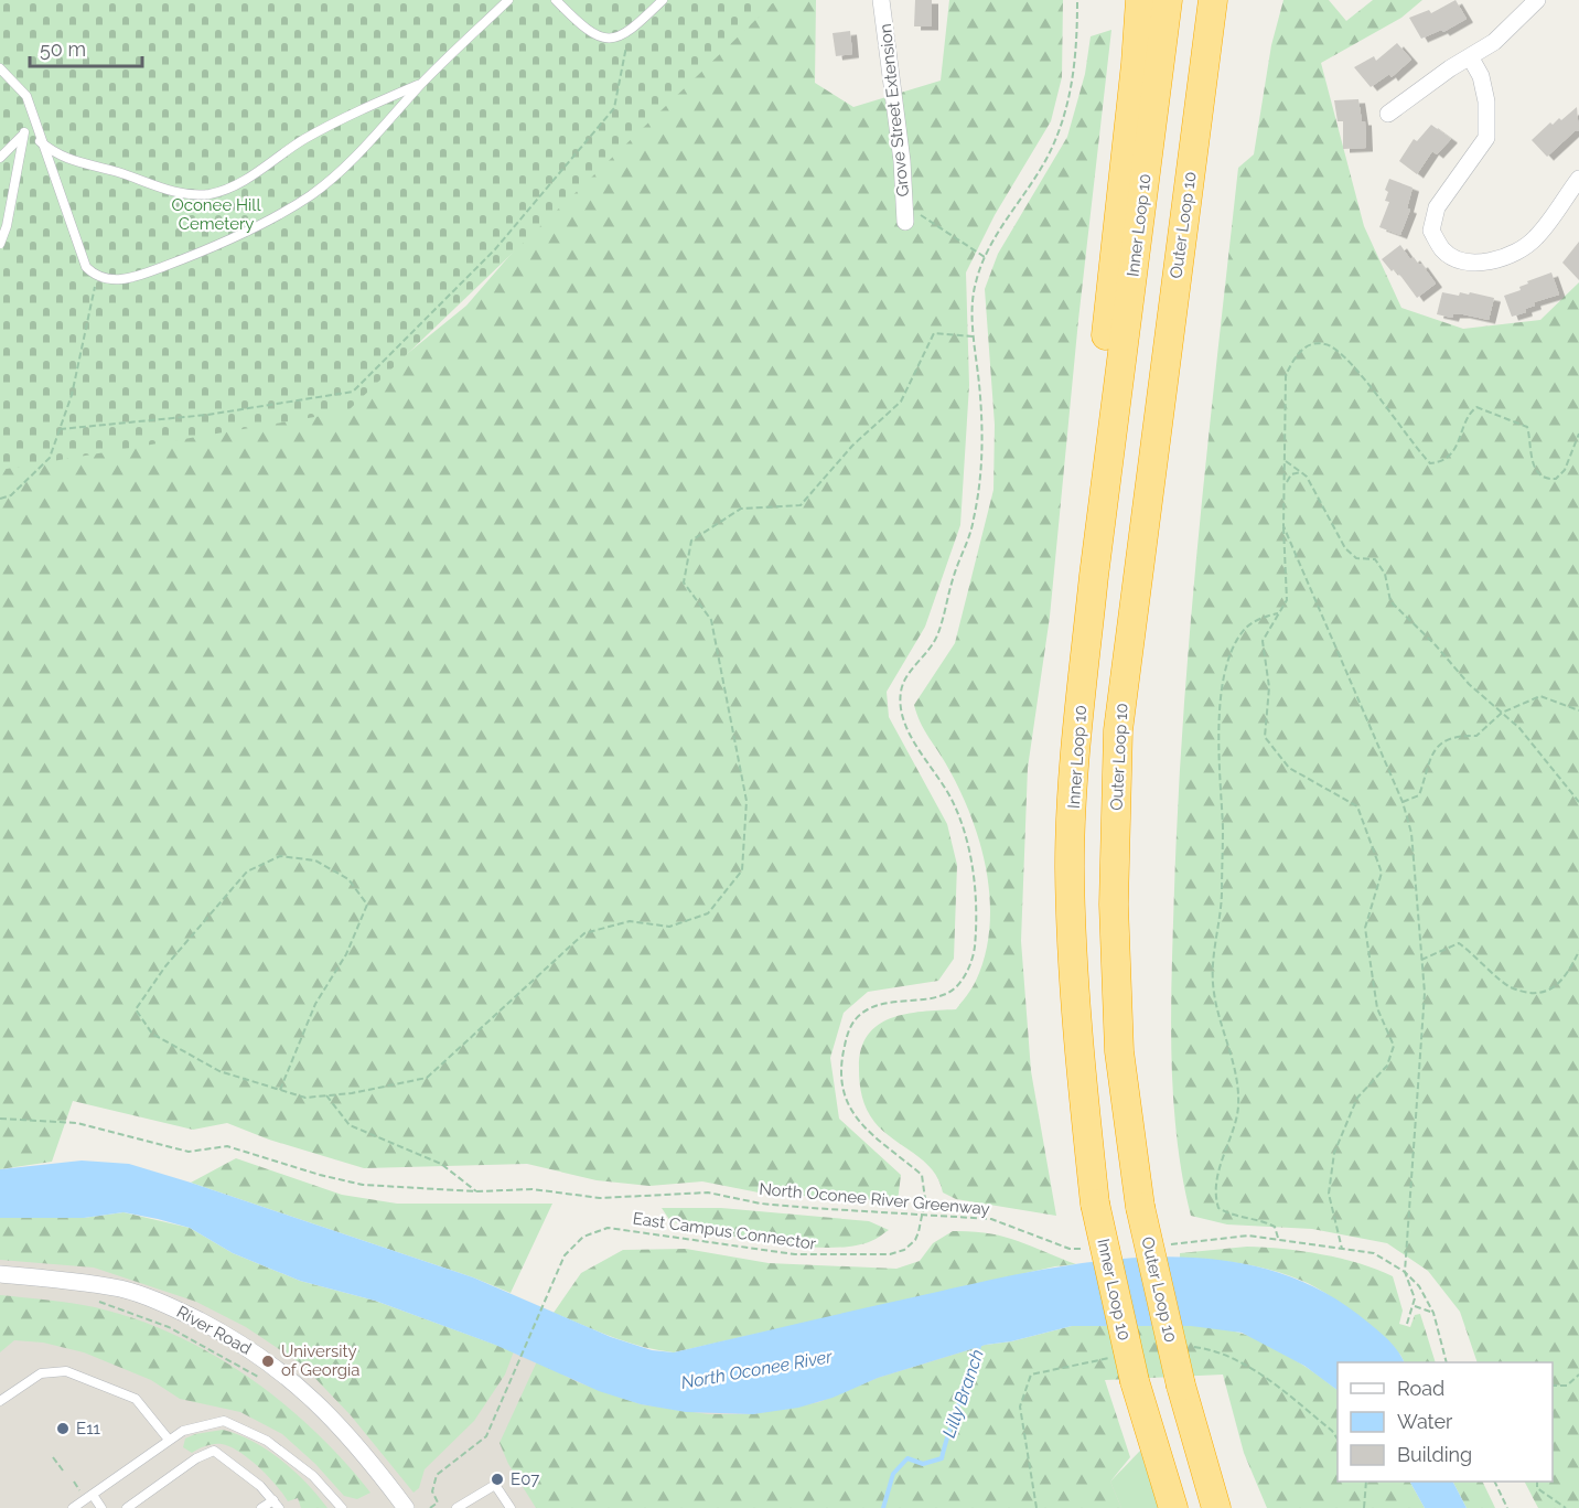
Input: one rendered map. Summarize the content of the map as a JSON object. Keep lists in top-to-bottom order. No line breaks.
{"streets":{"highway":["Inner Loop 10","Outer Loop 10"],"street":["Grove Street Extension","River Road"],"path":["North Oconee River Greenway","East Campus Connector"]},"crossings":[["North Oconee River Greenway","East Campus Connector"]],"water":["North Oconee River","Lilly Branch"],"parks":["Oconee Hill Cemetery"],"places":["University of Georgia","E11","E07"],"legend":["Road","Water","Building"],"scale_bar":"50 m"}
